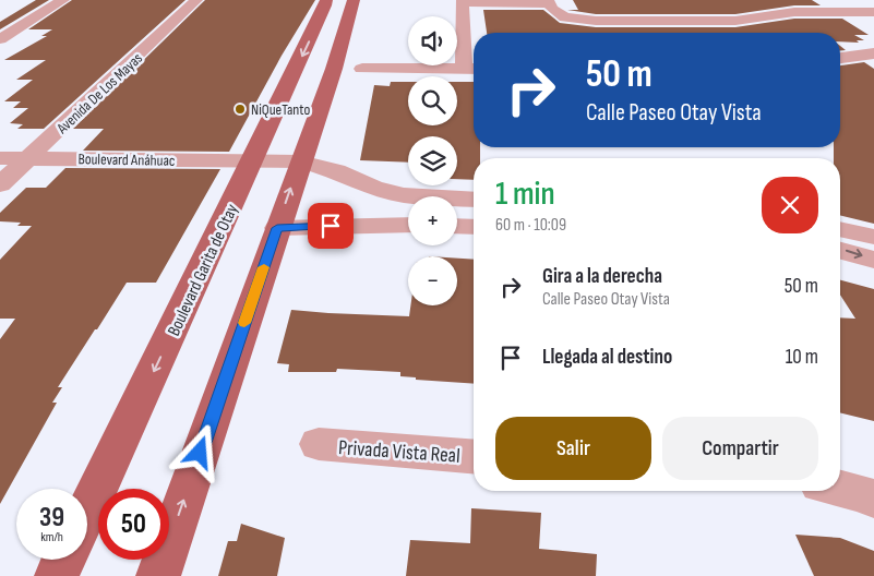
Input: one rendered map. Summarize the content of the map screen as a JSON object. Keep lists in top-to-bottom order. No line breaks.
{"streets":{"main road":["Boulevard Garita de Otay"],"street":["Avenida De Los Mayas","Boulevard Anáhuac","Privada Vista Real"]},"crossings":[["Avenida De Los Mayas","Boulevard Anáhuac"],["Boulevard Anáhuac","Boulevard Garita de Otay"]],"places":["NiQueTanto"],"page":{"map_buttons":["+","−"],"turn":["50 m","Calle Paseo Otay Vista"],"heading":["1 min","60 m · 10:09"],"list":[{"name":"Gira a la derecha","note":"Calle Paseo Otay Vista","value":"50 m"},{"name":"Llegada al destino","value":"10 m"}],"buttons":["Salir","Compartir"],"speed":"39 km/h","limit":"50"}}
